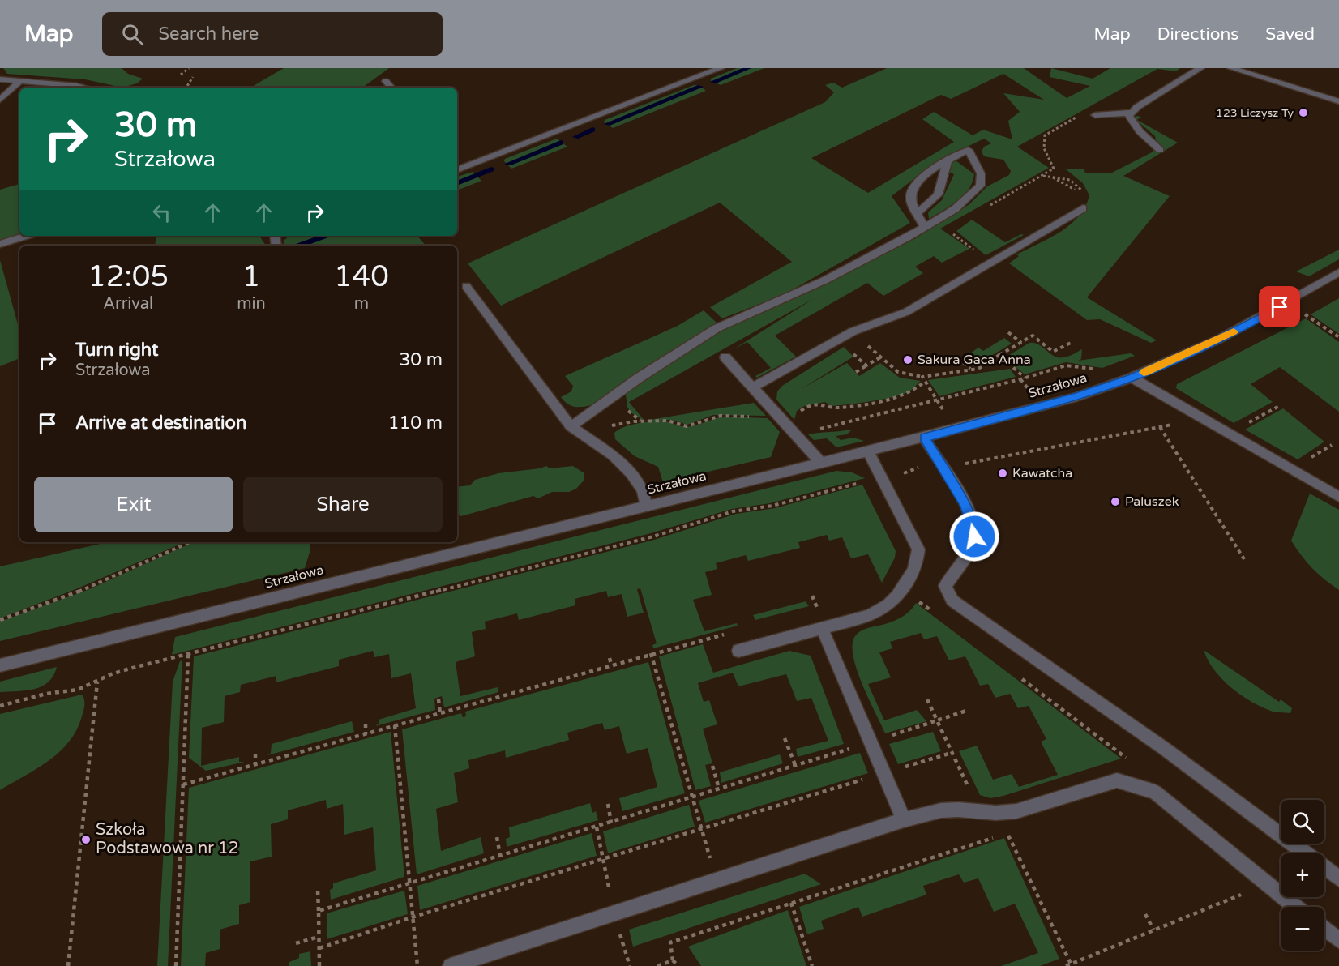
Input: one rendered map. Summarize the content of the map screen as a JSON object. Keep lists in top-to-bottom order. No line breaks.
{"streets":{"street":["Strzałowa"]},"places":["123 Liczysz Ty","Sakura Gaca Anna","Kawatcha","Paluszek","Szkoła Podstawowa nr 12"],"page":{"header":"Map","search":"Search here","nav":["Map","Directions","Saved"],"turn":["30 m","Strzałowa"],"eta":["12:05","Arrival","1","min","140","m"],"list":[{"name":"Turn right","note":"Strzałowa","value":"30 m"},{"name":"Arrive at destination","value":"110 m"}],"buttons":["Exit","Share"],"map_buttons":["+","−"]}}
